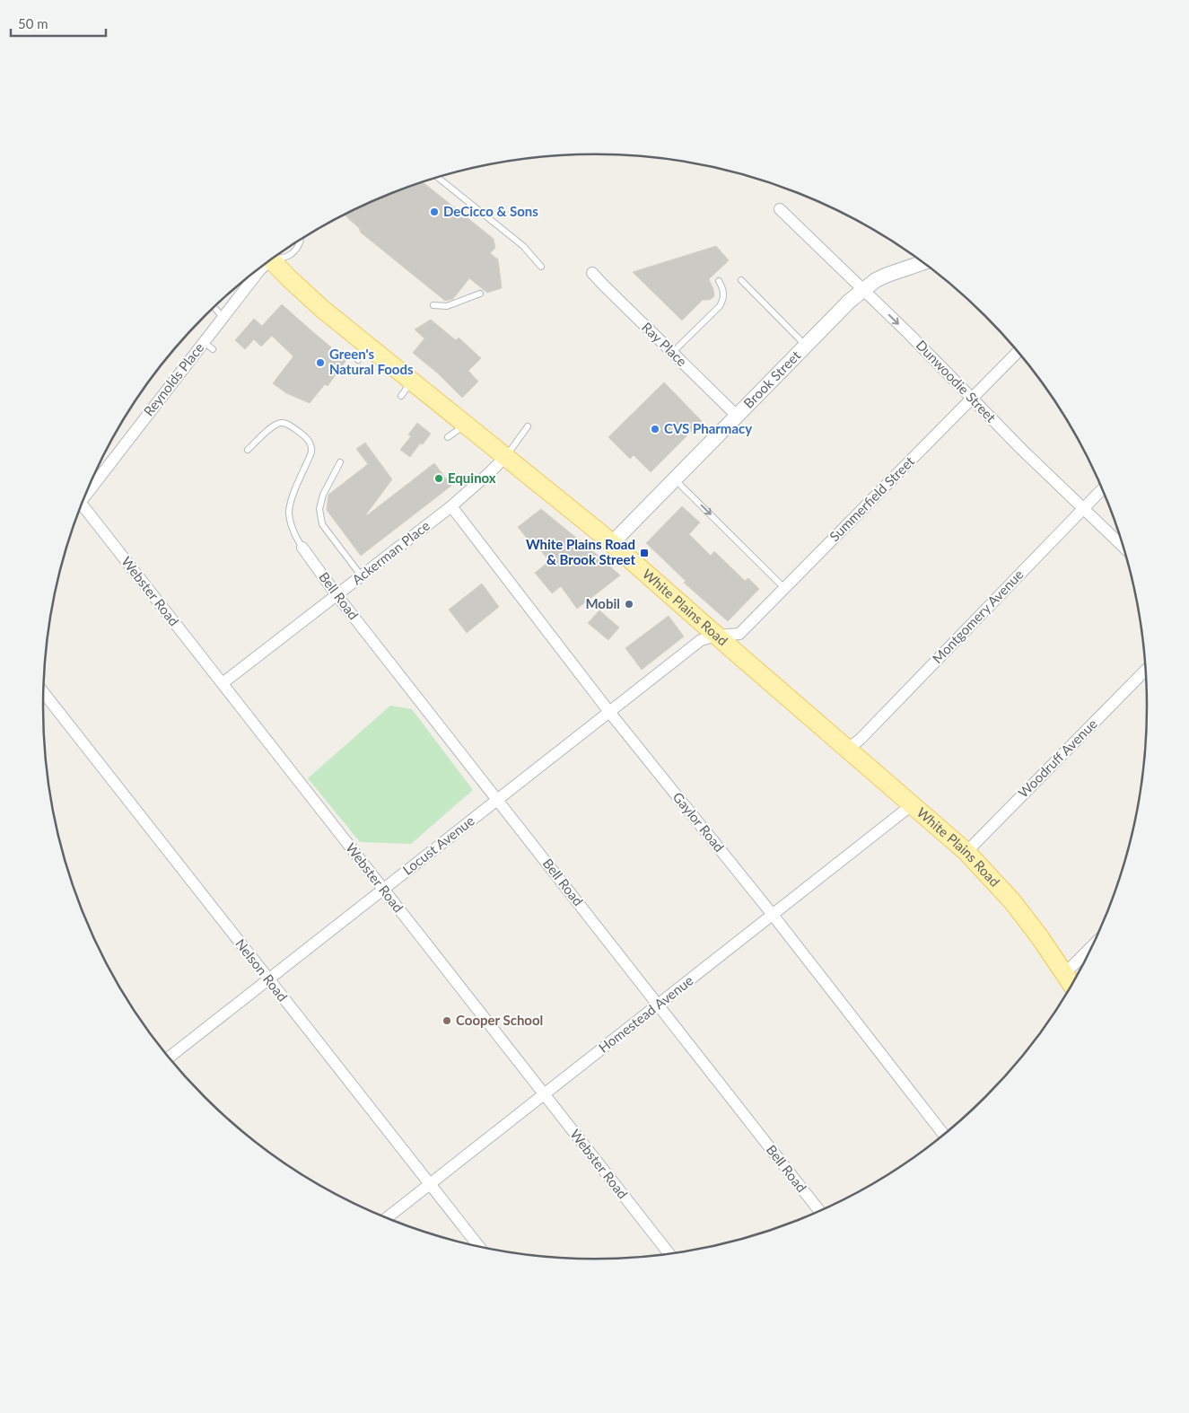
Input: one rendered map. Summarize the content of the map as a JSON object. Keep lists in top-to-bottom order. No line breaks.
{"streets":{"main road":["White Plains Road"],"street":["Ray Place","Reynolds Place","Brook Street","Dunwoodie Street","Summerfield Street","Ackerman Place","Webster Road","Bell Road","Montgomery Avenue","Woodruff Avenue","Gaylor Road","Locust Avenue","Nelson Road","Homestead Avenue"]},"crossings":[["Ray Place","Brook Street"],["Brook Street","Dunwoodie Street"],["Brook Street","White Plains Road"],["Dunwoodie Street","Summerfield Street"],["Dunwoodie Street","Montgomery Avenue"],["Summerfield Street","White Plains Road"],["Summerfield Street","Locust Avenue"],["Ackerman Place","Webster Road"],["Ackerman Place","Bell Road"],["Ackerman Place","White Plains Road"],["Ackerman Place","Gaylor Road"],["Webster Road","Locust Avenue"],["Webster Road","Homestead Avenue"],["Bell Road","Locust Avenue"],["Bell Road","Homestead Avenue"],["White Plains Road","Montgomery Avenue"],["White Plains Road","Woodruff Avenue"],["White Plains Road","Locust Avenue"],["White Plains Road","Homestead Avenue"],["Gaylor Road","Locust Avenue"],["Gaylor Road","Homestead Avenue"],["Locust Avenue","Nelson Road"],["Nelson Road","Homestead Avenue"]],"places":{"other":["DeCicco & Sons","Green's Natural Foods","CVS Pharmacy","Equinox","Mobil","Cooper School"],"transit":["White Plains Road & Brook Street"]},"scale_bar":"50 m"}
